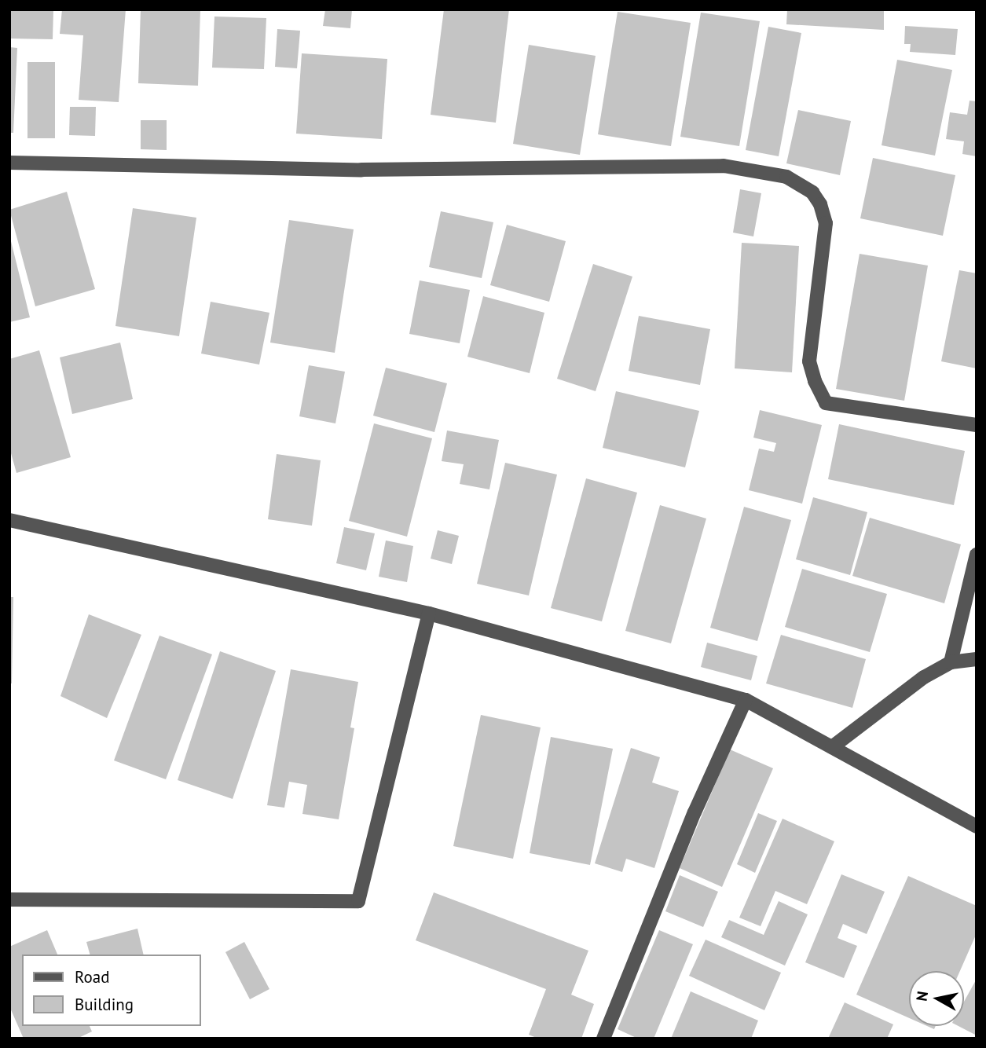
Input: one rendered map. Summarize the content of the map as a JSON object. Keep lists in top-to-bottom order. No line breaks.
{"legend":["Road","Building"],"north":"left"}
